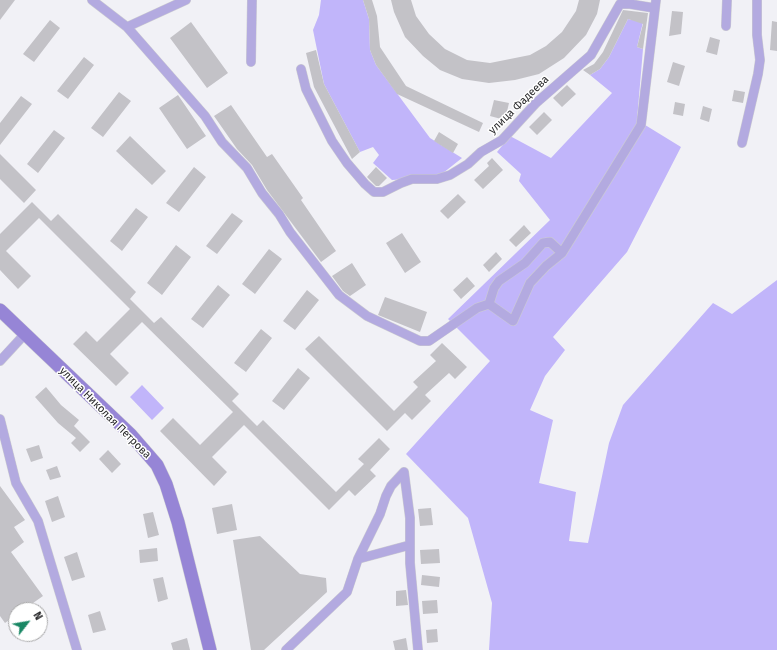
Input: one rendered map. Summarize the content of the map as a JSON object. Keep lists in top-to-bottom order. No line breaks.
{"streets":{"main road":["улица Николая Петрова"],"street":["улица Фадеева"]},"north":"top right"}
